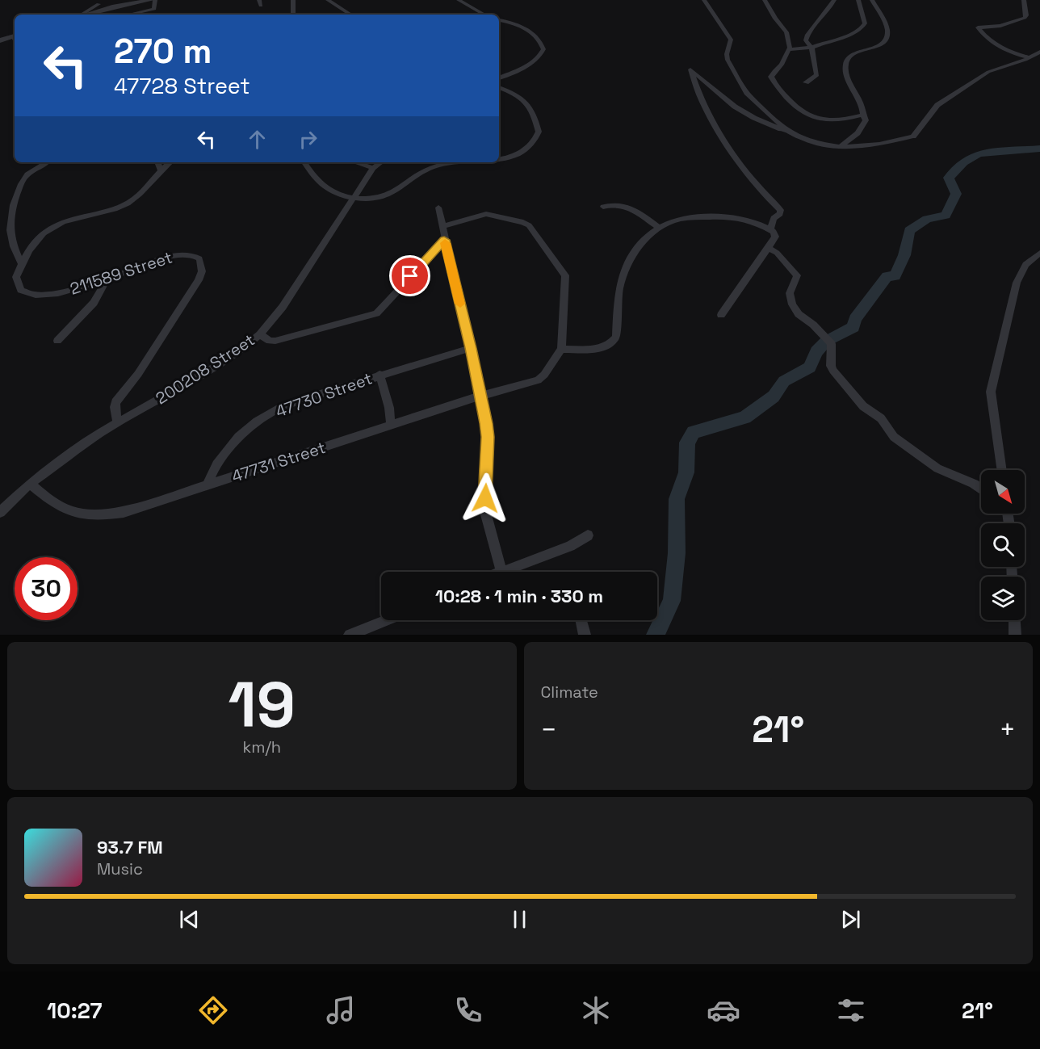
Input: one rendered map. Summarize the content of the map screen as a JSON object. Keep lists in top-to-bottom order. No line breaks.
{"streets":{"street":["211589 Street","200208 Street","47730 Street","47731 Street"]},"crossings":[["211589 Street","200208 Street"],["200208 Street","47731 Street"],["47730 Street","47731 Street"]],"north":"bottom right","page":{"turn":["270 m","47728 Street"],"limit":"30","trip":"10:28 · 1 min · 330 m","tile":[["19","km/h"],"Climate"],"heat":["−","21°","+"],"song":["93.7 FM","Music"],"tabs":["10:27","21°"]}}
